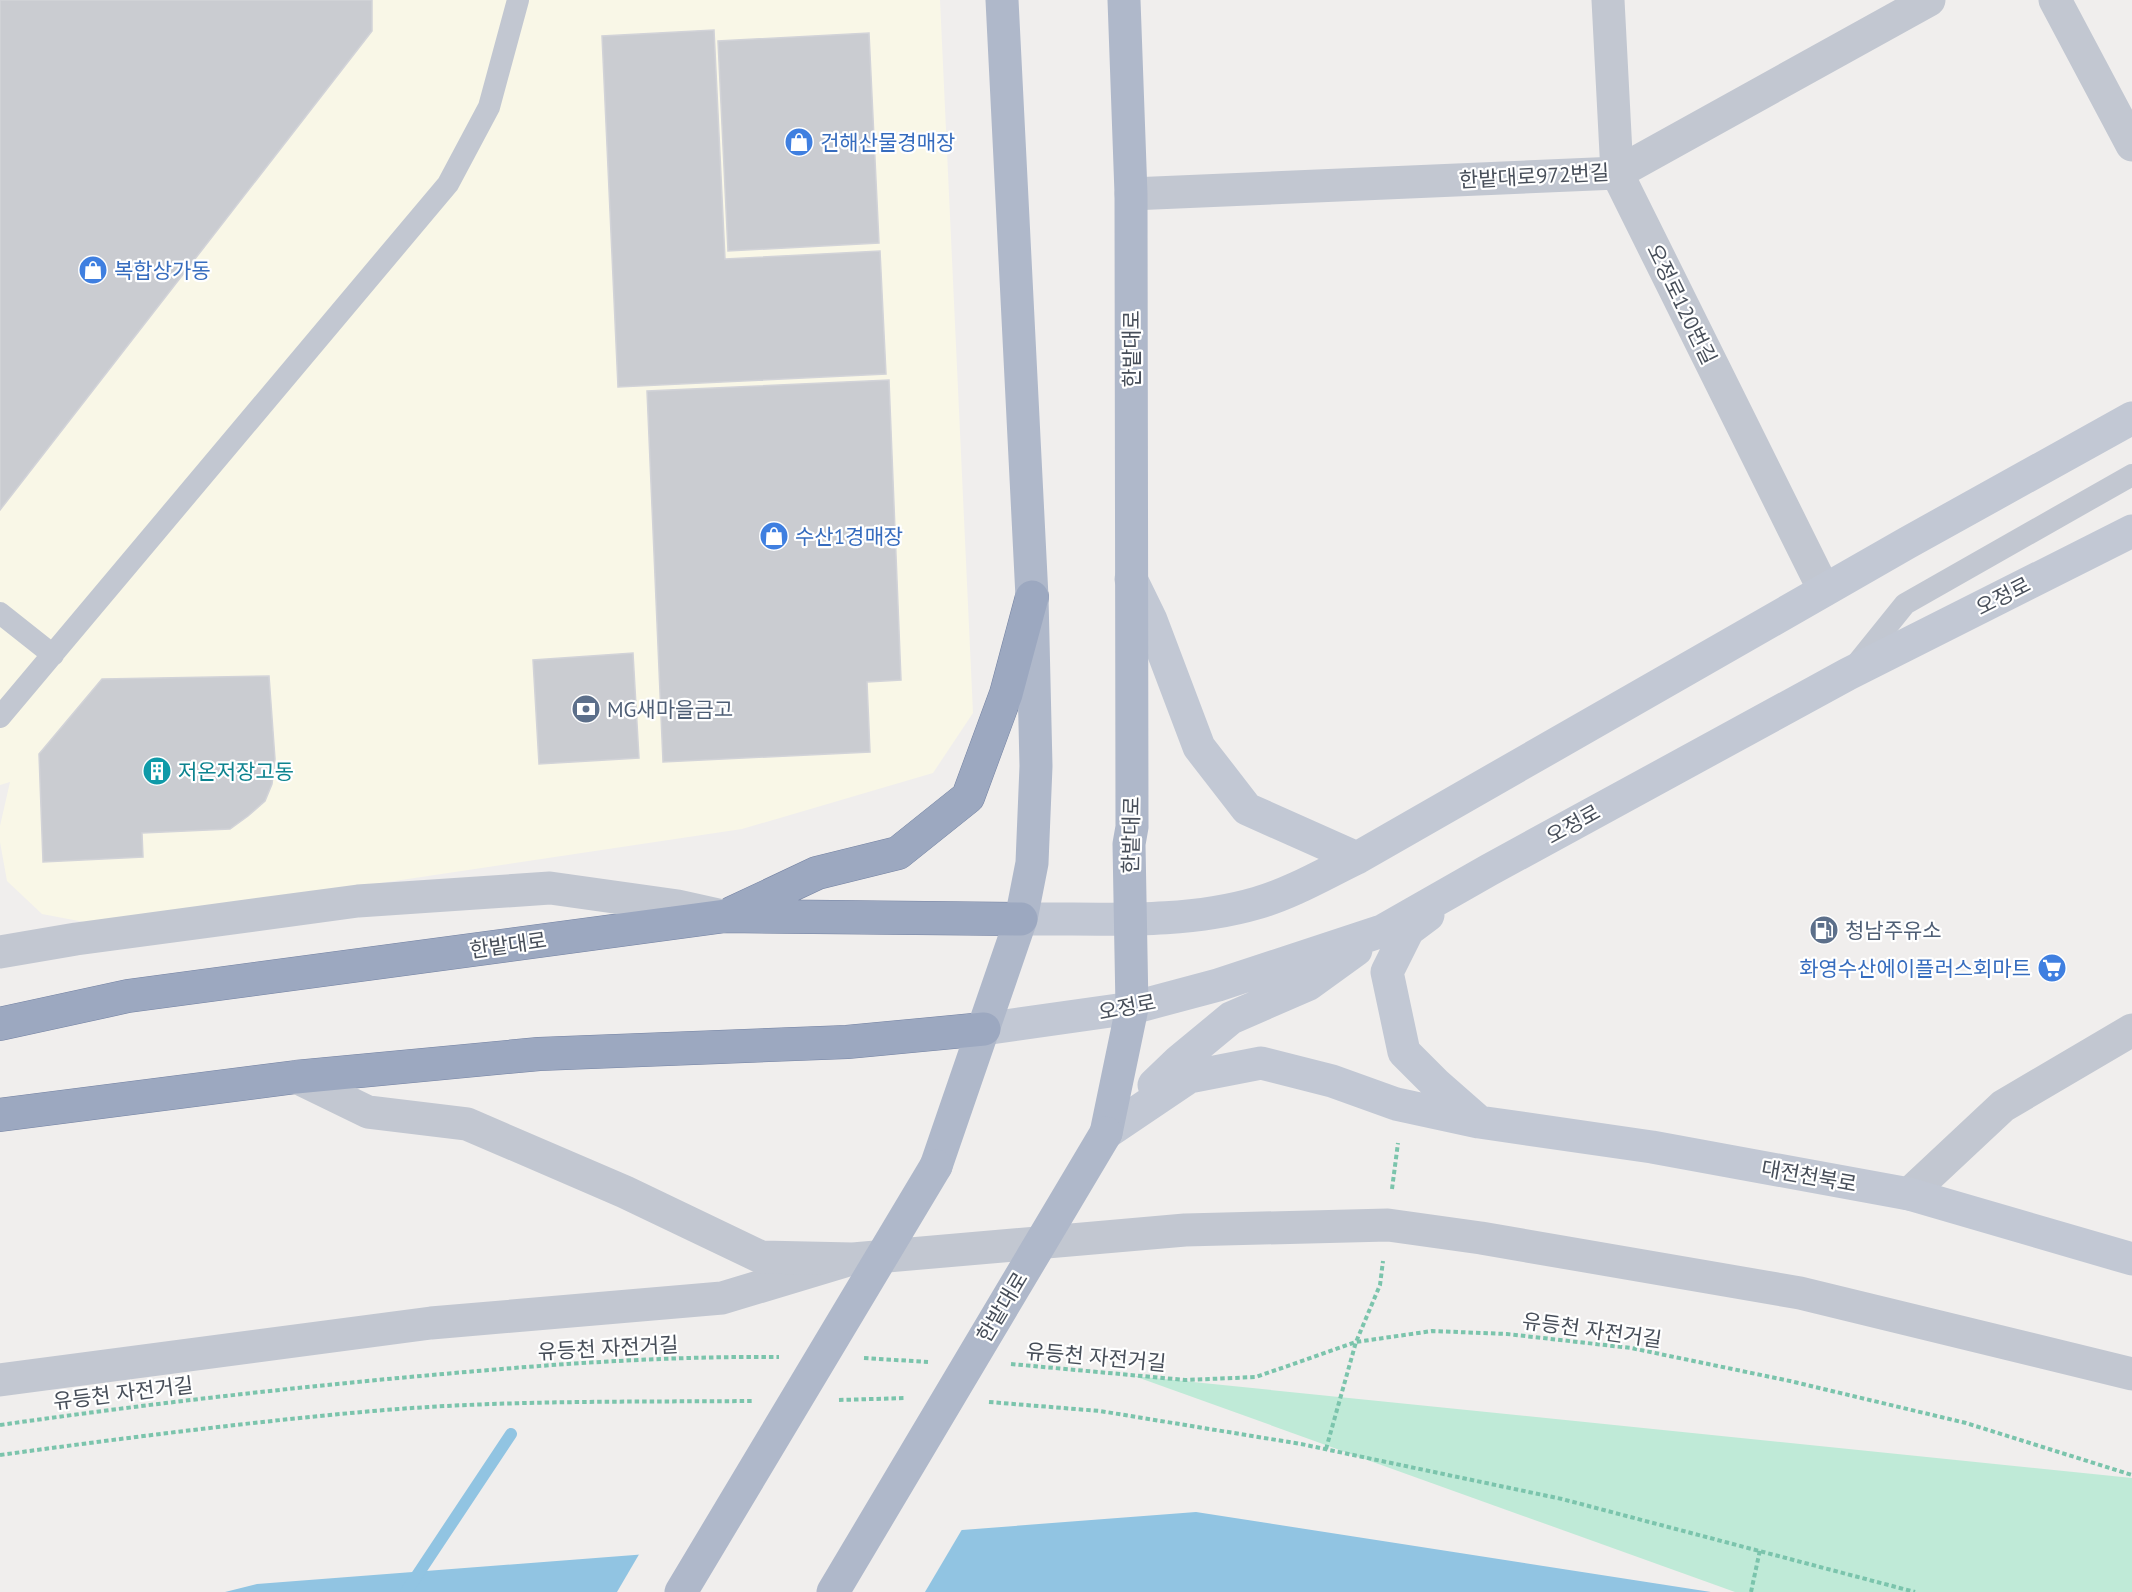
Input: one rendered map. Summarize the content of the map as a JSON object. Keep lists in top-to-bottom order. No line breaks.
{"streets":{"highway":["한밭대로"],"main road":["오정로","대전천북로"],"street":["한밭대로972번길","오정로120번길"],"path":["유등천 자전거길"]},"crossings":[["한밭대로972번길","오정로120번길"],["한밭대로972번길","한밭대로"],["한밭대로","오정로"],["한밭대로","대전천북로"]],"places":{"shop":["건해산물경매장","복합상가동","수산1경매장"],"bank":["MG새마을금고"],"building":["저온저장고동"],"fuel station":["청남주유소"],"supermarket":["화영수산에이플러스회마트"]}}
